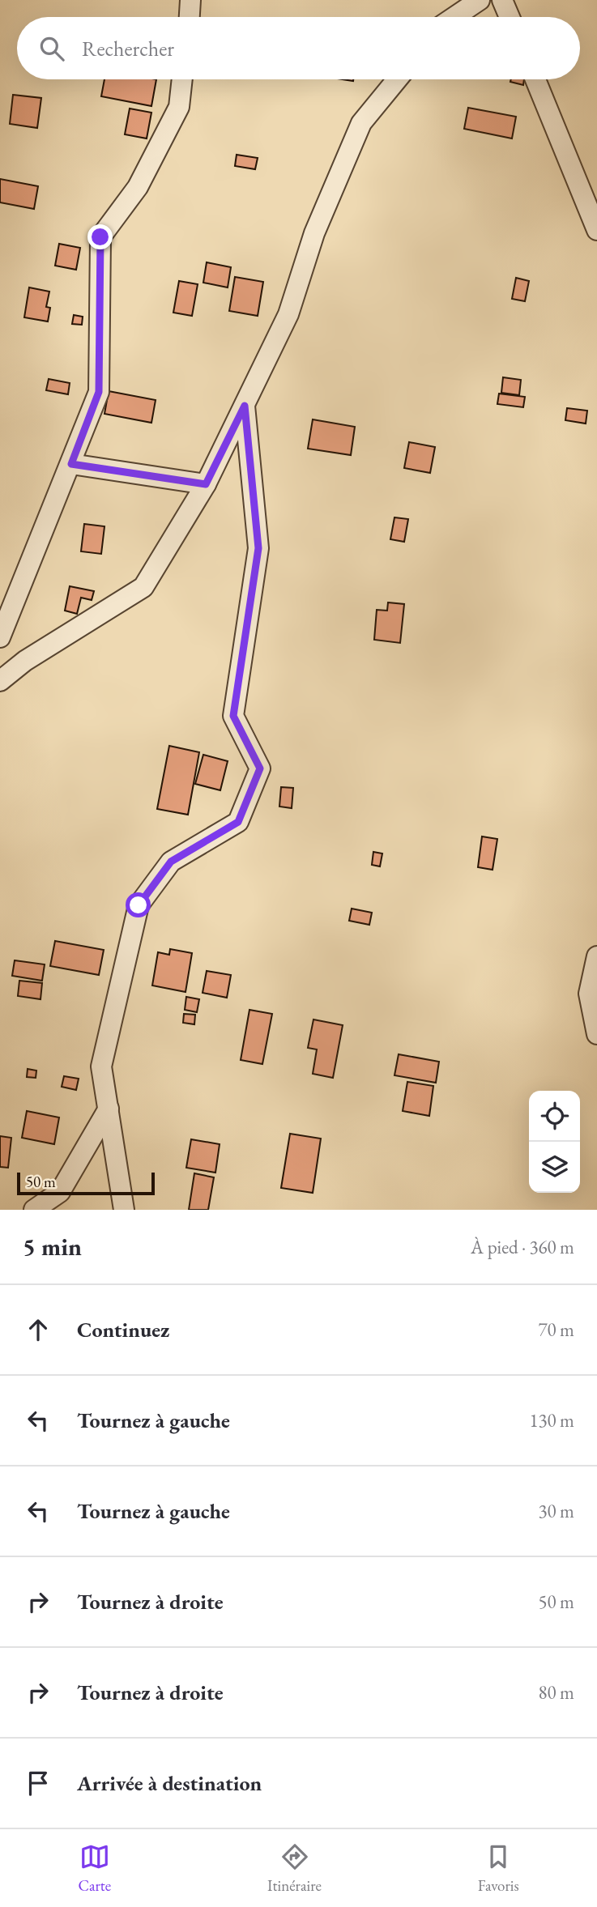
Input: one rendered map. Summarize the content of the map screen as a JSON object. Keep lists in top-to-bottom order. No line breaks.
{"scale_bar":"50 m","page":{"search":"Rechercher","scale":"50 m","heading":["5 min","À pied · 360 m"],"list":[["Continuez","70 m"],["Tournez à gauche","130 m"],["Tournez à gauche","30 m"],["Tournez à droite","50 m"],["Tournez à droite","80 m"],"Arrivée à destination"],"nav":["Carte","Itinéraire","Favoris"]}}
